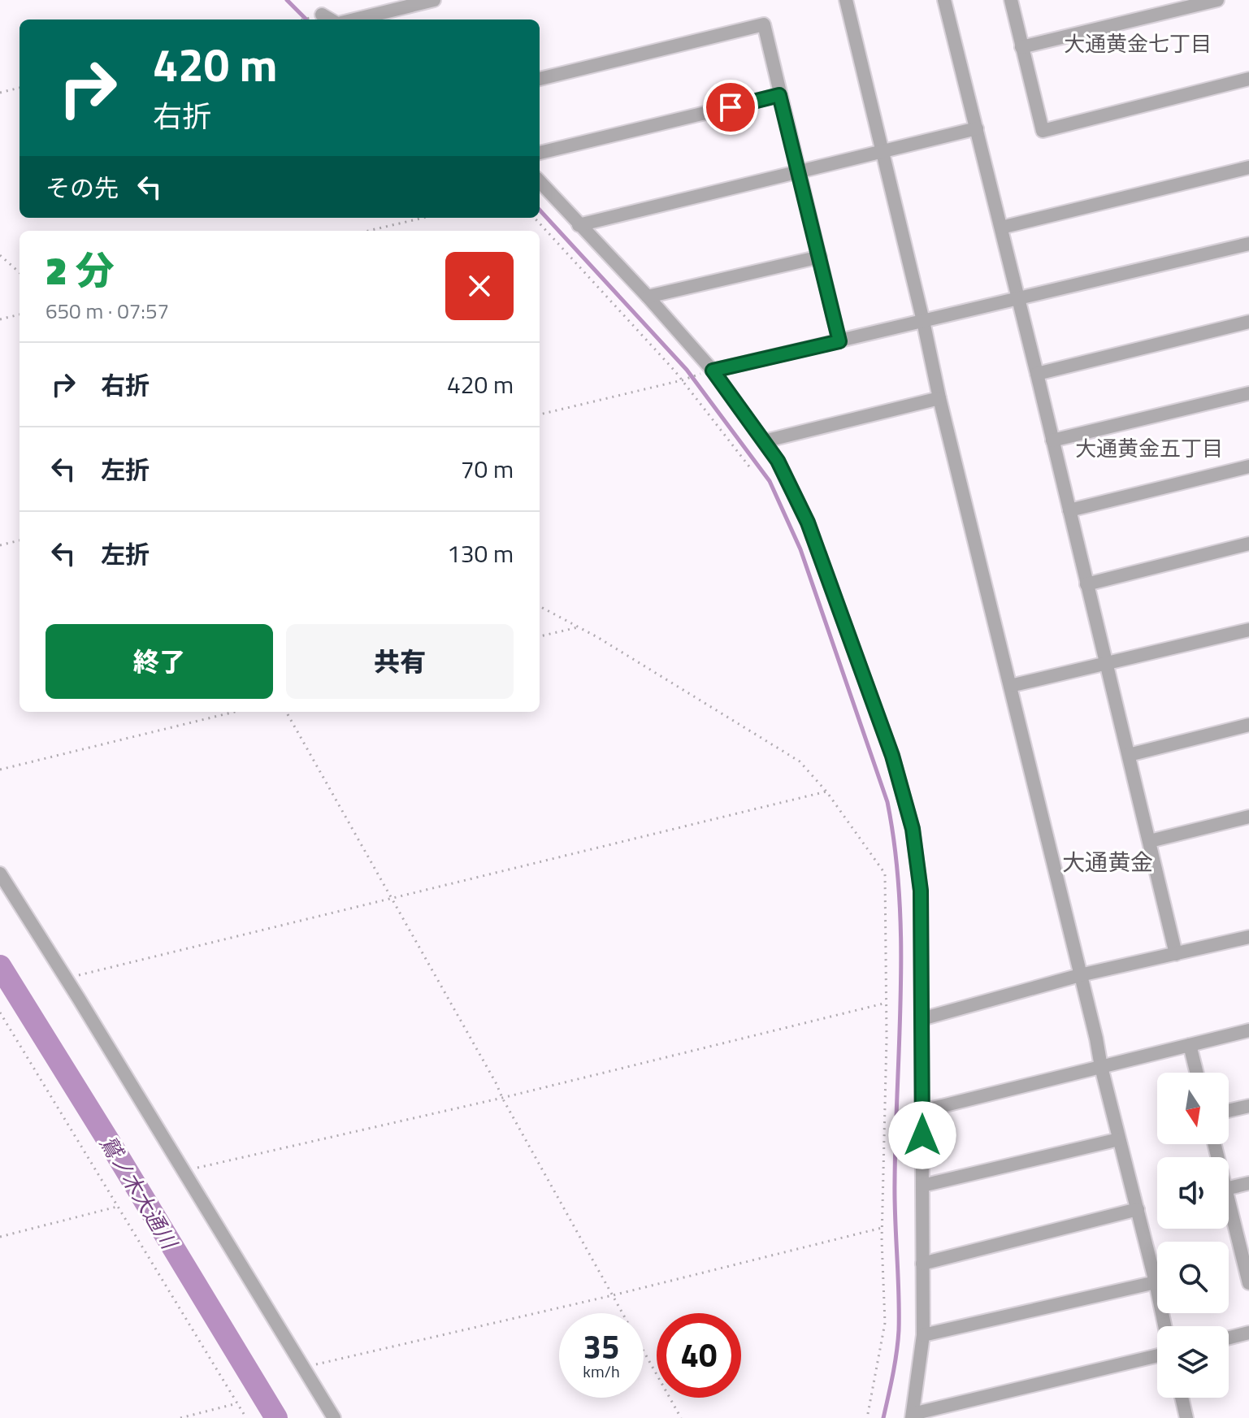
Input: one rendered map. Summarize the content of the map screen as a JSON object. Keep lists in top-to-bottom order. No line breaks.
{"districts":["大通黄金七丁目","大通黄金五丁目","大通黄金"],"water":["鷲ノ木大通川"],"north":"bottom","page":{"turn":["420 m","右折"],"then":"その先","heading":["2 分","650 m · 07:57"],"list":[{"name":"右折","value":"420 m"},{"name":"左折","value":"70 m"},{"name":"左折","value":"130 m"}],"buttons":["終了","共有"],"speed":"35 km/h","limit":"40"}}
